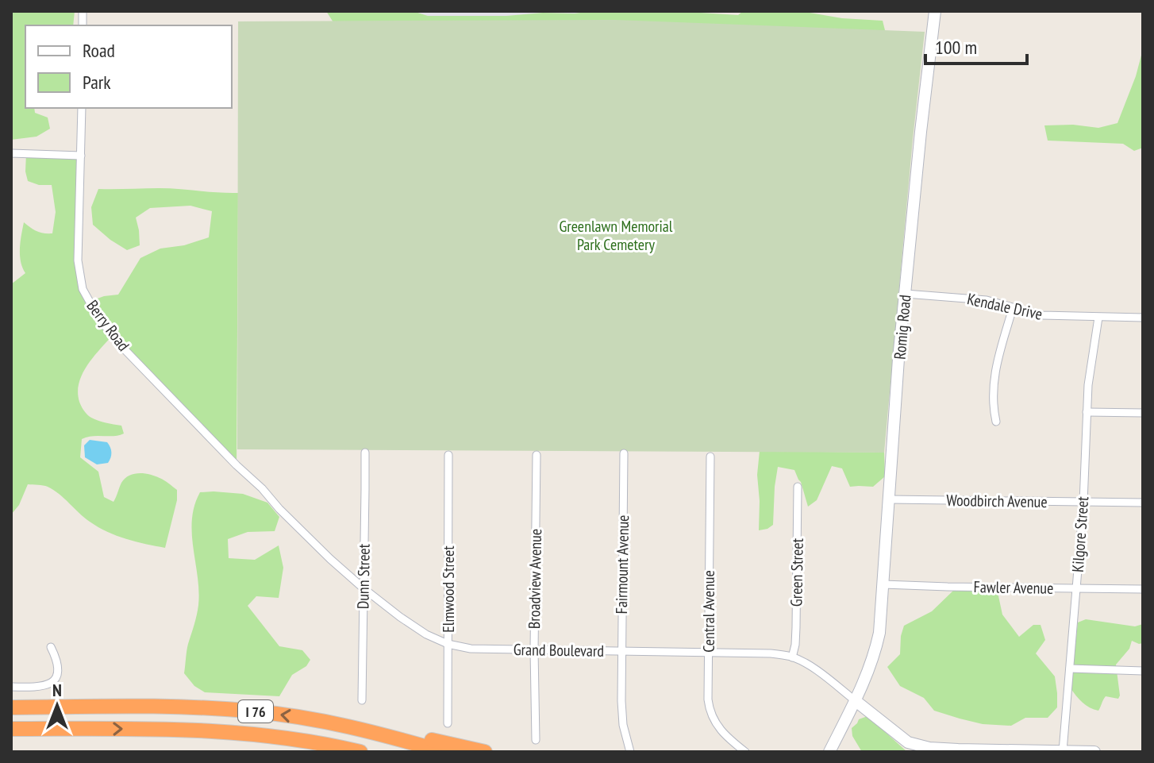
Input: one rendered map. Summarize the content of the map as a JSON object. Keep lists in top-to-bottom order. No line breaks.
{"streets":{"highway":["I 76"],"street":["Kendale Drive","Berry Road","Romig Road","Woodbirch Avenue","Kilgore Street","Fairmount Avenue","Green Street","Dunn Street","Broadview Avenue","Fawler Avenue","Elmwood Street","Central Avenue","Grand Boulevard"]},"crossings":[["Kendale Drive","Romig Road"],["Kendale Drive","Kilgore Street"],["Berry Road","Grand Boulevard"],["Romig Road","Woodbirch Avenue"],["Romig Road","Fawler Avenue"],["Romig Road","Grand Boulevard"],["Woodbirch Avenue","Kilgore Street"],["Kilgore Street","Fawler Avenue"],["Fairmount Avenue","Grand Boulevard"],["Green Street","Grand Boulevard"],["Dunn Street","Grand Boulevard"],["Broadview Avenue","Grand Boulevard"],["Elmwood Street","Grand Boulevard"],["Central Avenue","Grand Boulevard"]],"parks":["Greenlawn Memorial Park Cemetery"],"legend":["Road","Park"],"scale_bar":"100 m","north":"top"}
